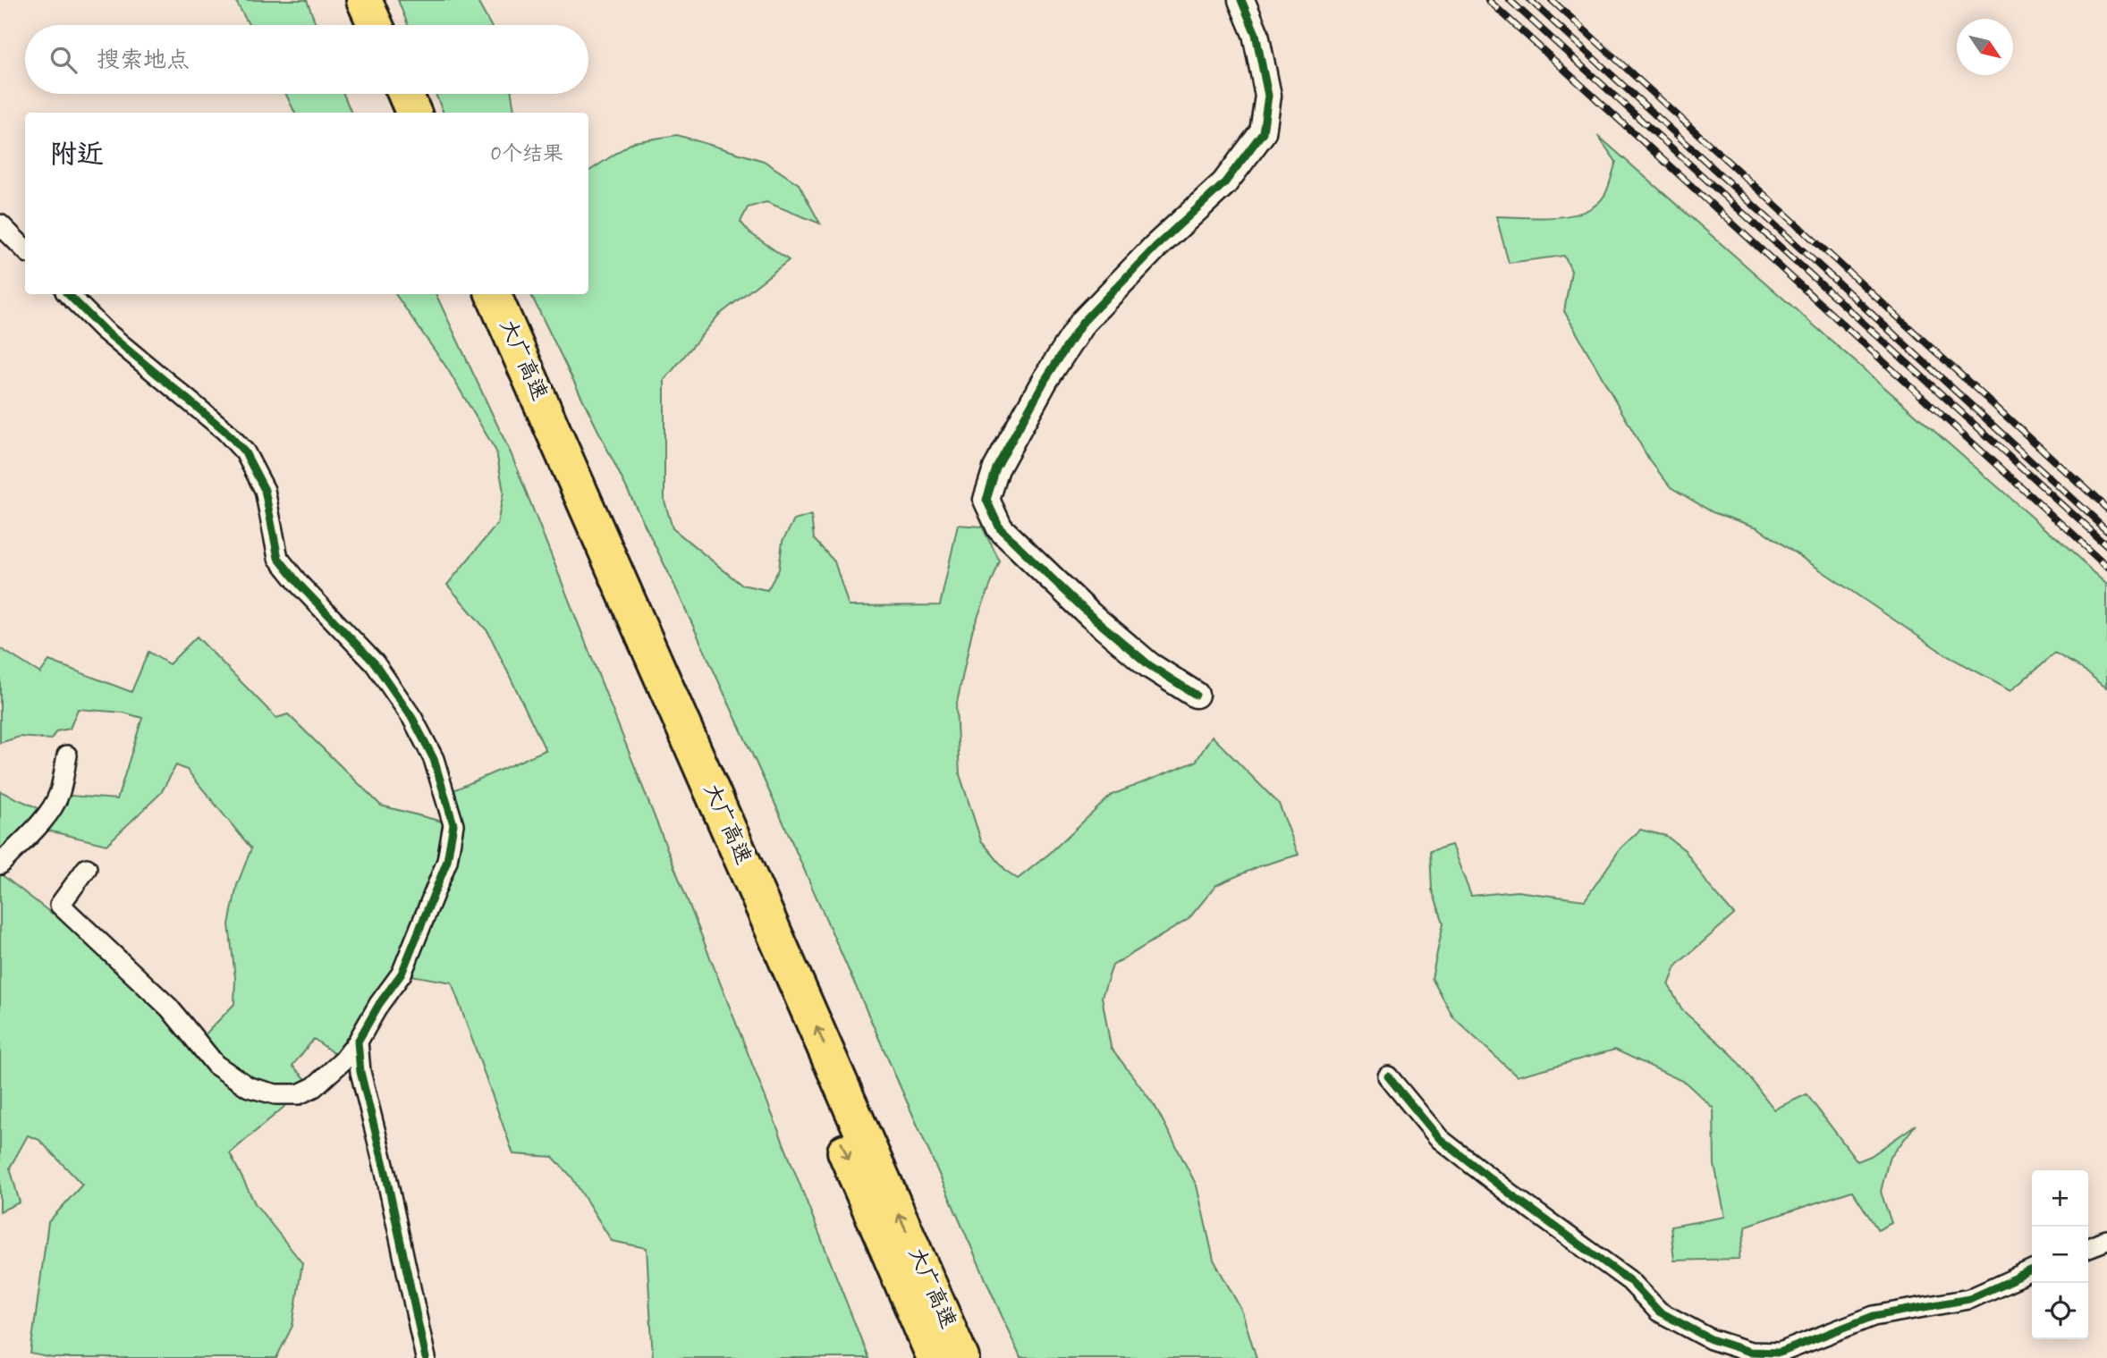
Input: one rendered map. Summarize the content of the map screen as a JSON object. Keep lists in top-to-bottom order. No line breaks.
{"streets":{"highway":["大广高速"]},"north":"bottom right","page":{"search":"搜索地点","heading":["附近","0个结果"],"map_buttons":["+","−"]}}
